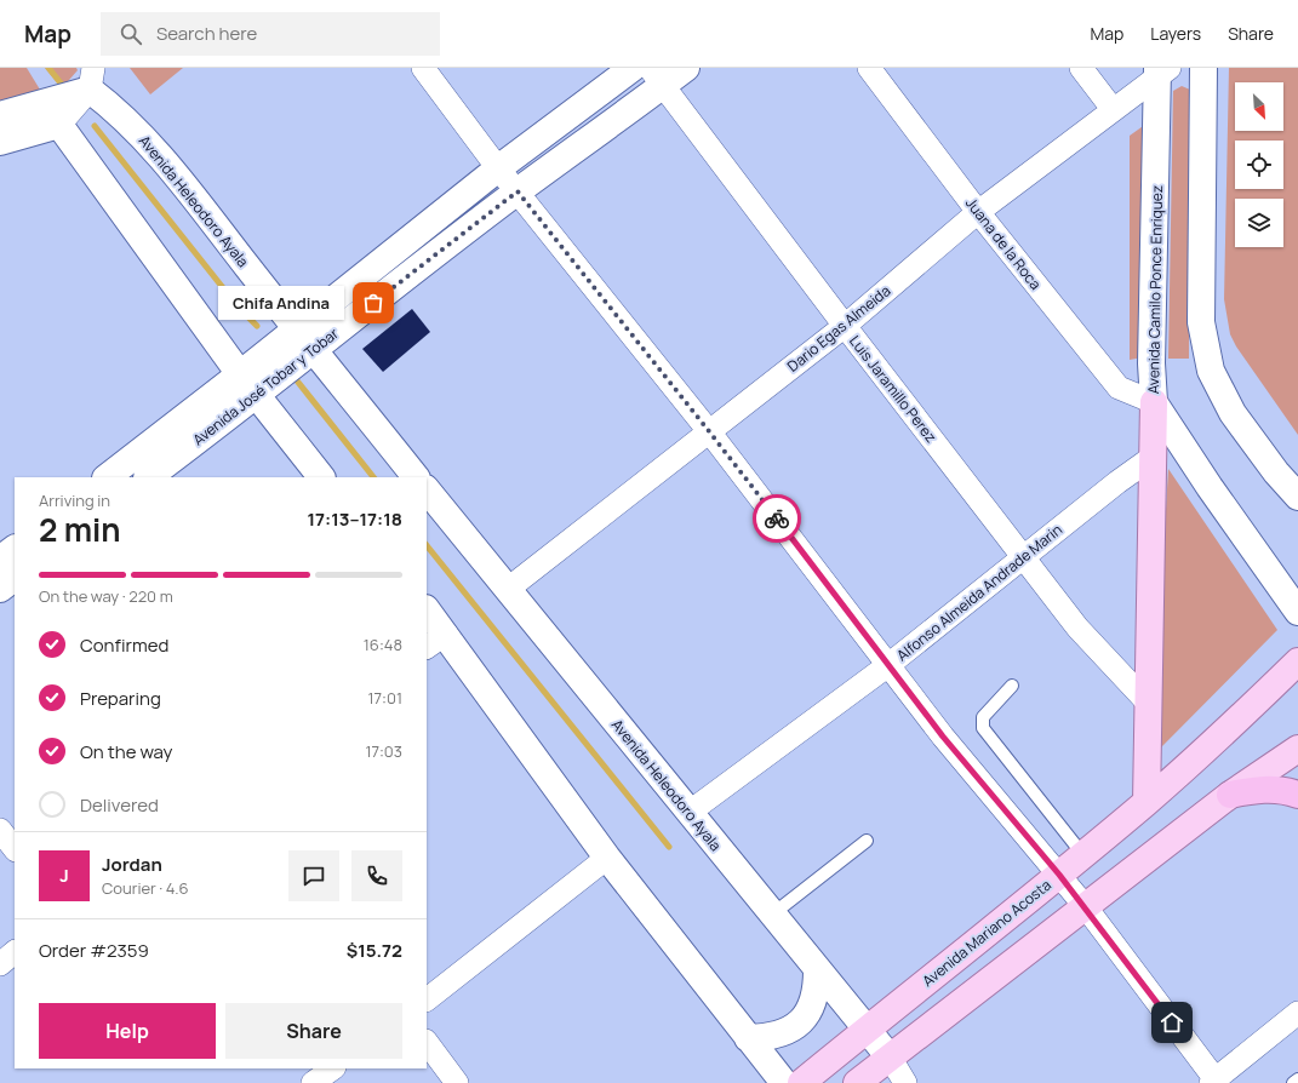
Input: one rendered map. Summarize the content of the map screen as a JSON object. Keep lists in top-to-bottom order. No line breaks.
{"streets":{"main road":["Avenida Heleodoro Ayala","Avenida Camilo Ponce Enriquez","Avenida José Tobar y Tobar","Avenida Mariano Acosta"],"street":["Juana de la Roca","Dario Egas Almeida","Luis Jaramillo Perez","Alfonso Almeida Andrade Marin"]},"crossings":[["Avenida Heleodoro Ayala","Dario Egas Almeida"],["Avenida Heleodoro Ayala","Avenida José Tobar y Tobar"],["Avenida Heleodoro Ayala","Alfonso Almeida Andrade Marin"],["Avenida Heleodoro Ayala","Avenida Mariano Acosta"],["Juana de la Roca","Avenida Camilo Ponce Enriquez"],["Juana de la Roca","Dario Egas Almeida"],["Avenida Camilo Ponce Enriquez","Dario Egas Almeida"],["Dario Egas Almeida","Luis Jaramillo Perez"],["Avenida José Tobar y Tobar","Luis Jaramillo Perez"],["Luis Jaramillo Perez","Alfonso Almeida Andrade Marin"]],"places":["Chifa Andina"],"north":"bottom right","page":{"header":"Map","search":"Search here","nav":["Map","Layers","Share"],"bubble":"Chifa Andina","heading":["2 min","Arriving in","17:13–17:18"],"panel":["Jordan","Courier · 4.6","Order #2359","$15.72"],"bar":"On the way · 220 m","list":[["Confirmed","16:48"],["Preparing","17:01"],["On the way","17:03"],"Delivered"],"round":"J","buttons":["Help","Share"]}}
